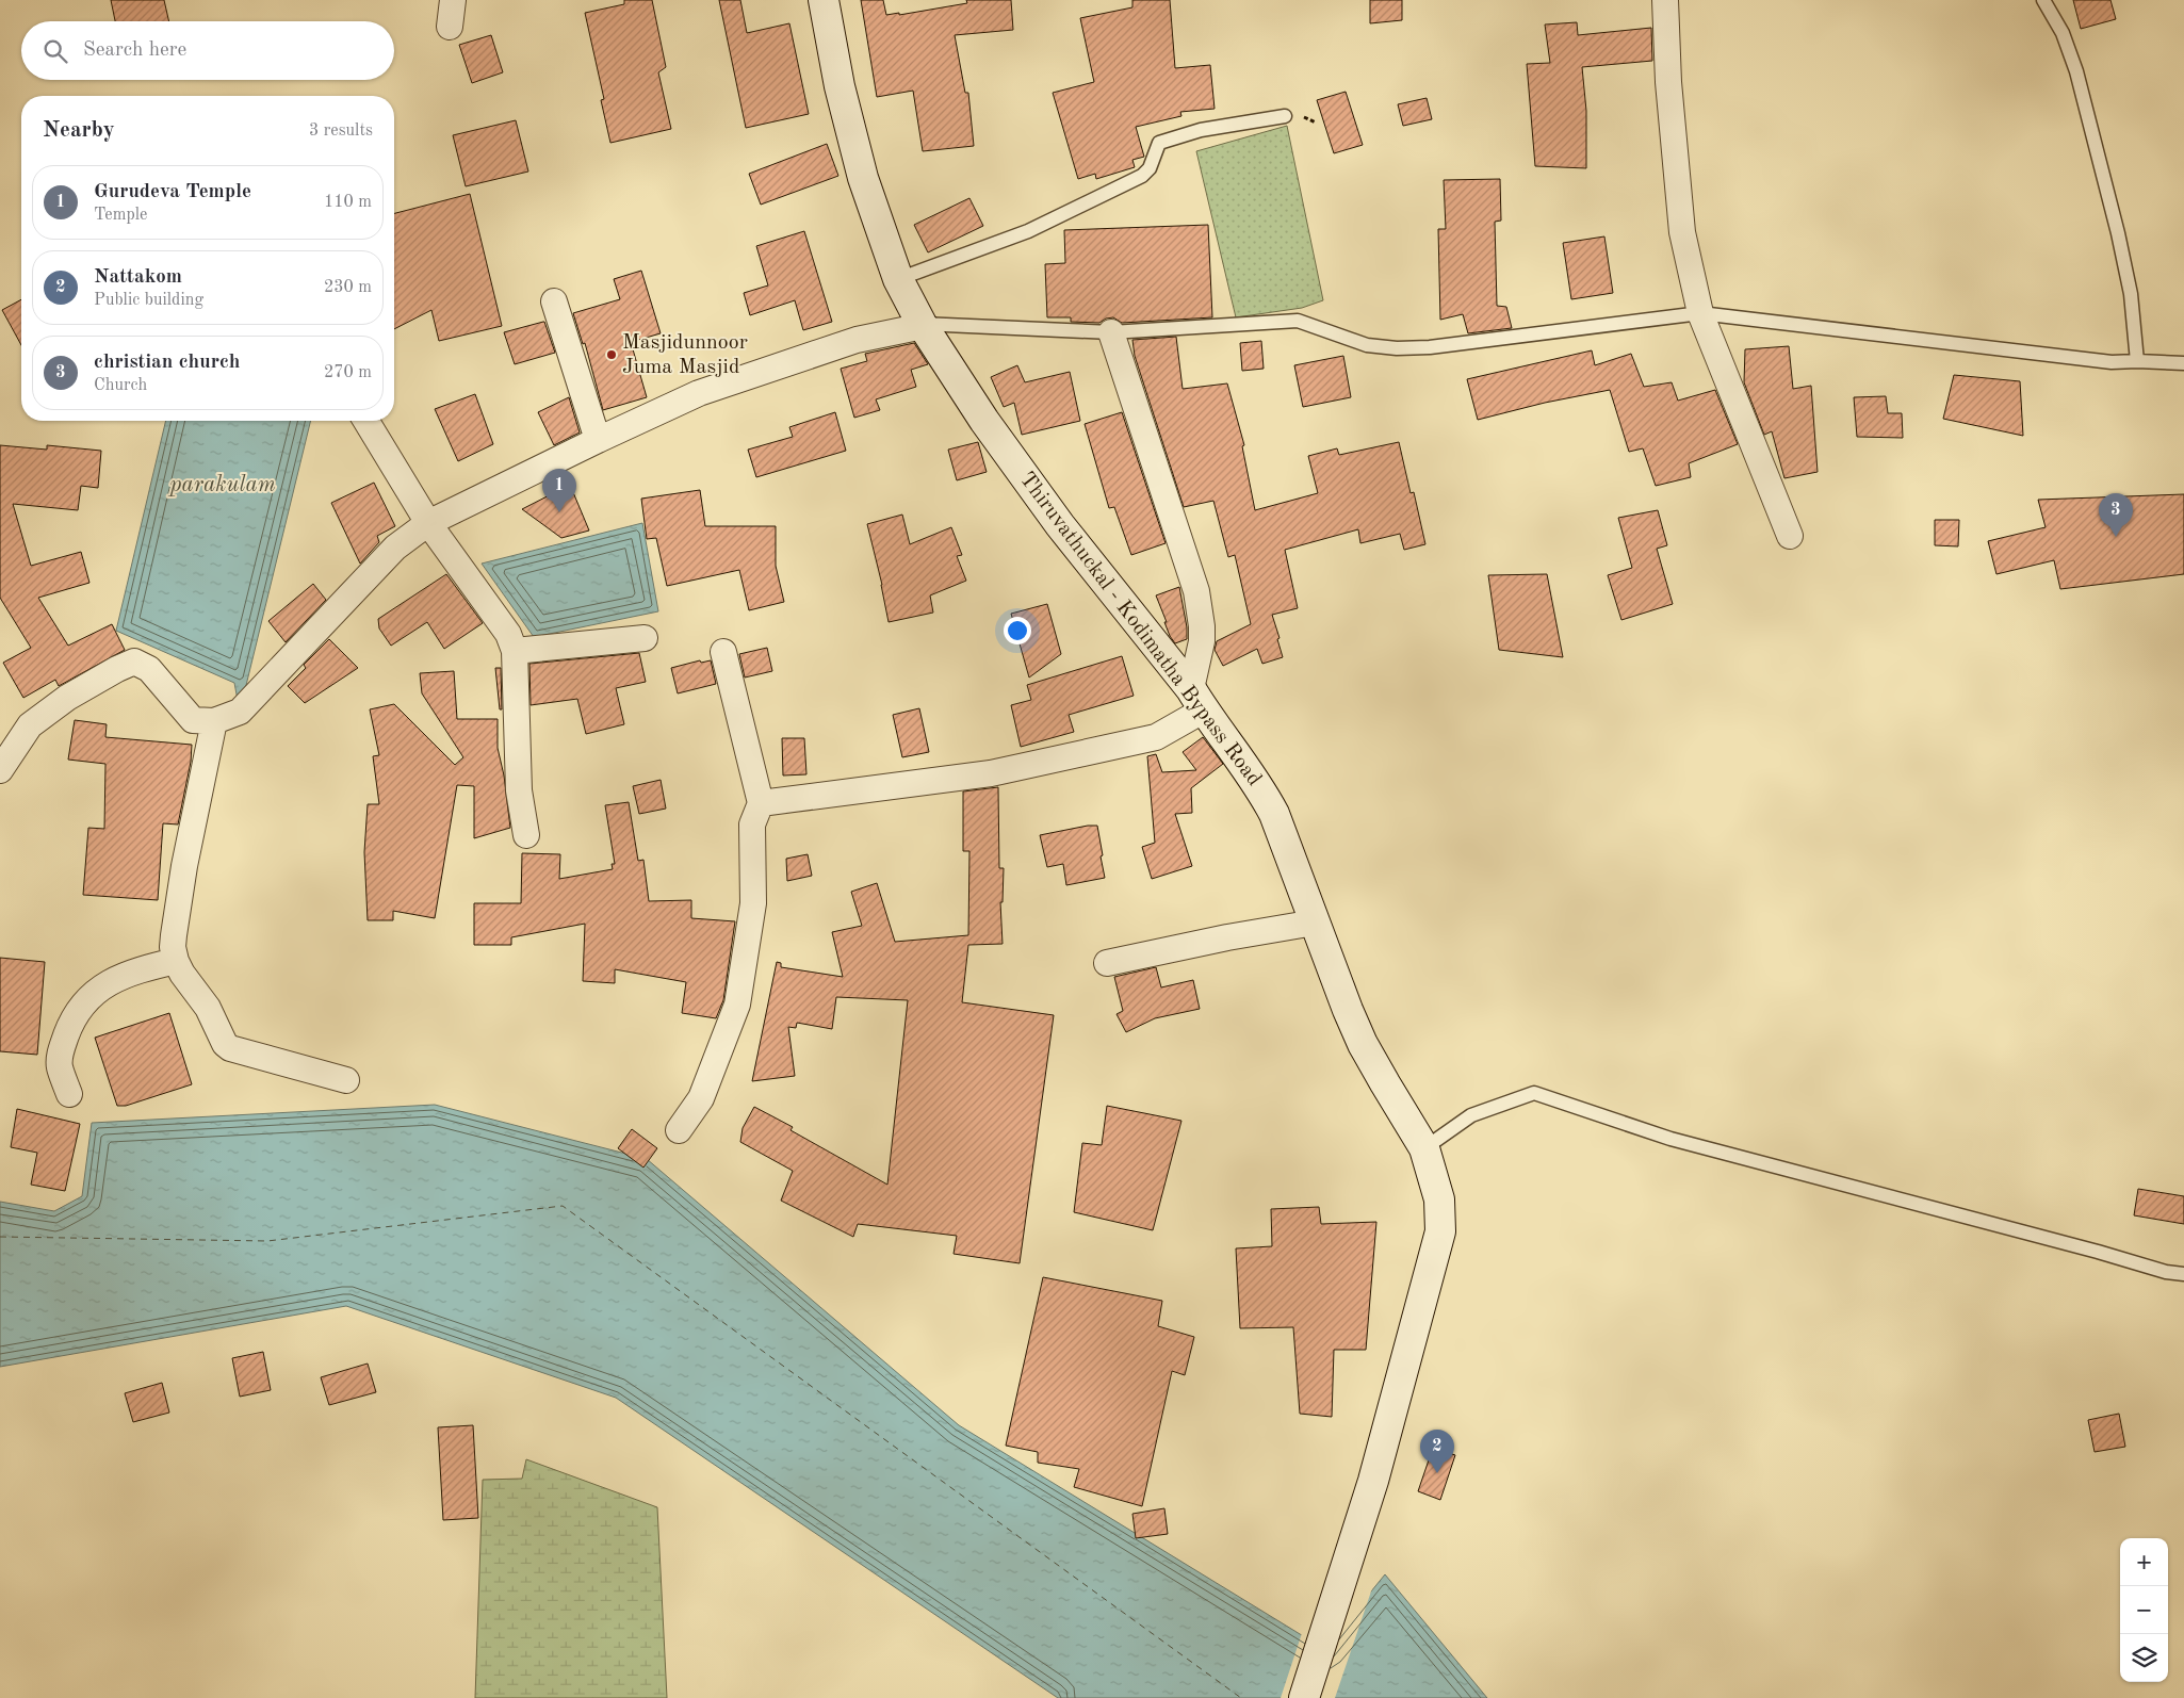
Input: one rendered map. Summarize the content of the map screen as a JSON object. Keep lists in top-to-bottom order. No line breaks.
{"streets":{"main road":["Thiruvathuckal - Kodimatha Bypass Road"]},"water":["parakulam"],"places":["Masjidunnoor Juma Masjid"],"page":{"search":"Search here","heading":["Nearby","3 results"],"list":[{"mark":"1","name":"Gurudeva Temple","note":"Temple","value":"110 m"},{"mark":"2","name":"Nattakom","note":"Public building","value":"230 m"},{"mark":"3","name":"christian church","note":"Church","value":"270 m"}],"pins":["1","3","2"],"map_buttons":["+","−"]}}
